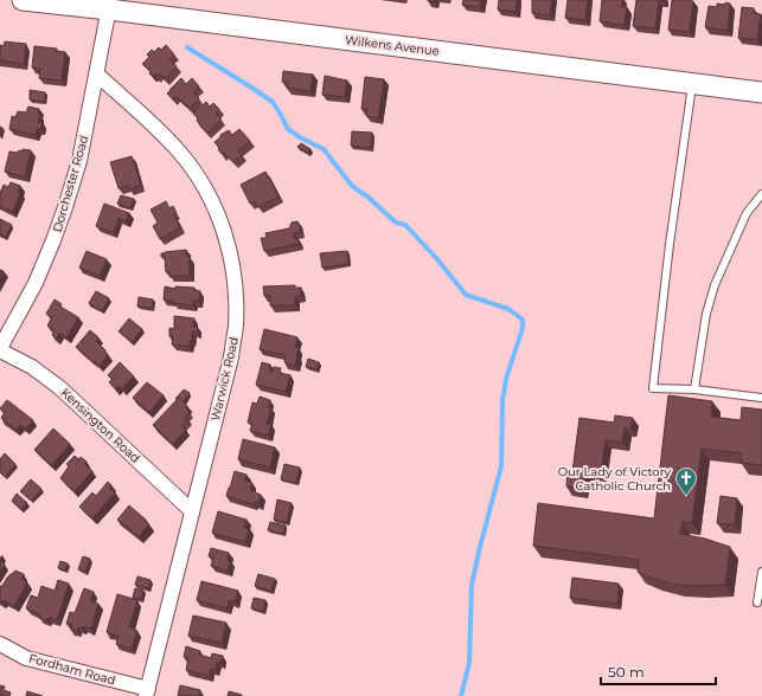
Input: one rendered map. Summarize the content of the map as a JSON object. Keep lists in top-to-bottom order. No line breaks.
{"streets":{"main road":["Wilkens Avenue"],"street":["Dorchester Road","Warwick Road","Kensington Road","Fordham Road"]},"crossings":[["Wilkens Avenue","Dorchester Road"],["Dorchester Road","Warwick Road"],["Dorchester Road","Kensington Road"],["Warwick Road","Kensington Road"],["Warwick Road","Fordham Road"]],"places":{"church":["Our Lady of Victory Catholic Church"]},"scale_bar":"50 m"}
